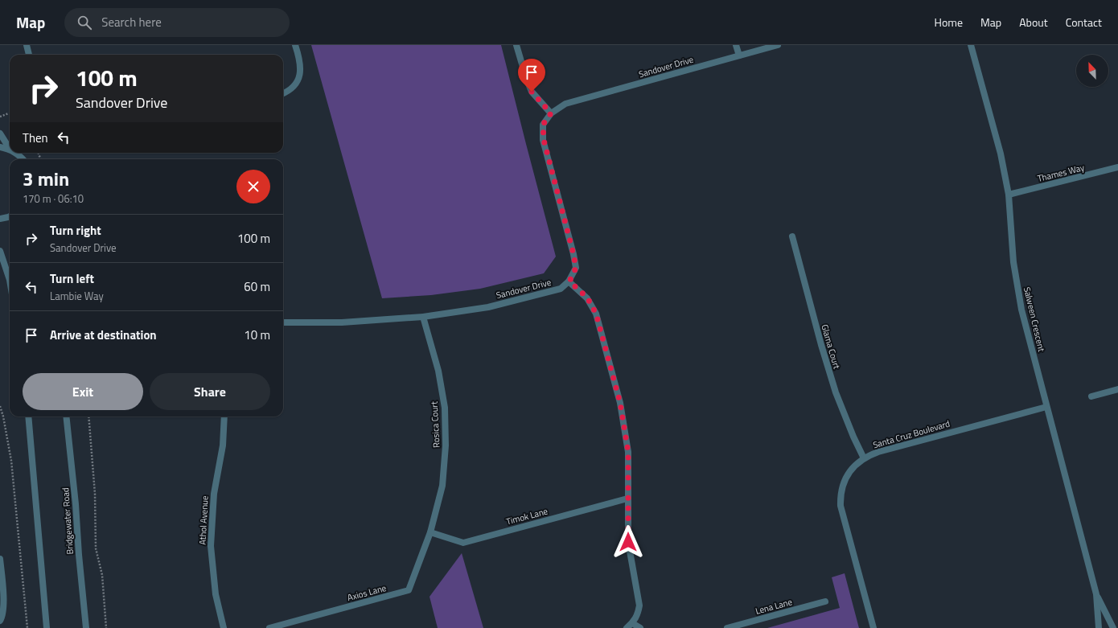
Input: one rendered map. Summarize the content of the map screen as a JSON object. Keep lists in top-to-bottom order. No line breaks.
{"streets":{"street":["Sandover Drive","Thames Way","Salween Crescent","Glama Court","Rosica Court","Santa Cruz Boulevard","Timok Lane","Athol Avenue","Bridgewater Road","Axios Lane","Lena Lane"]},"crossings":[["Sandover Drive","Rosica Court"],["Thames Way","Salween Crescent"],["Salween Crescent","Santa Cruz Boulevard"],["Glama Court","Santa Cruz Boulevard"],["Rosica Court","Timok Lane"],["Rosica Court","Axios Lane"],["Timok Lane","Axios Lane"]],"north":"top left","page":{"header":"Map","search":"Search here","nav":["Home","Map","About","Contact"],"turn":["100 m","Sandover Drive"],"then":"Then","heading":["3 min","170 m · 06:10"],"list":[{"name":"Turn right","note":"Sandover Drive","value":"100 m"},{"name":"Turn left","note":"Lambie Way","value":"60 m"},{"name":"Arrive at destination","value":"10 m"}],"buttons":["Exit","Share"]}}
